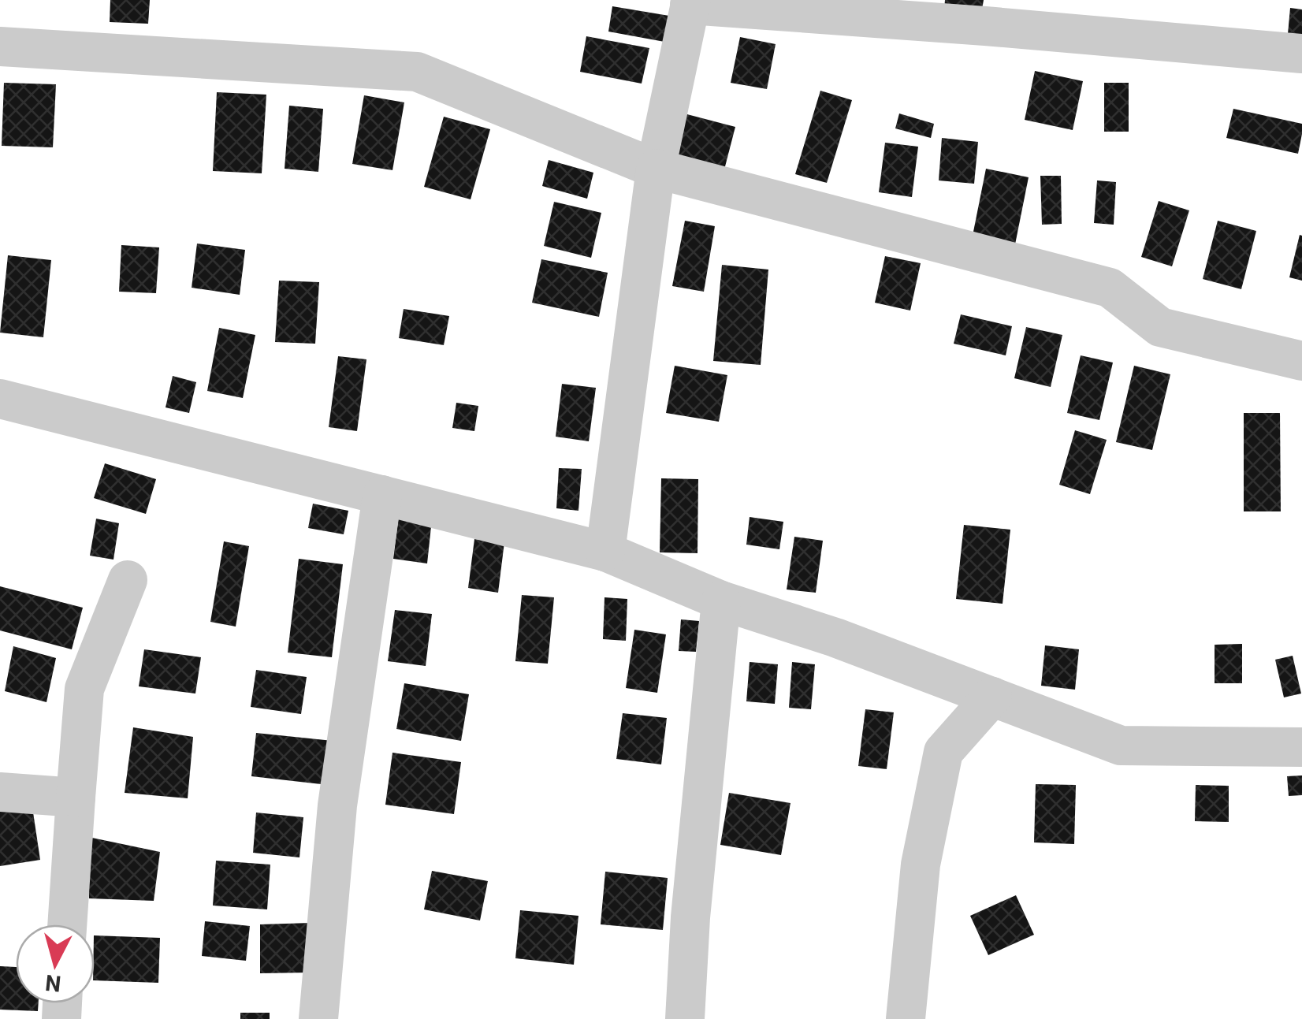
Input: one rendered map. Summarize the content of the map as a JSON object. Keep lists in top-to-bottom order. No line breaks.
{"north":"bottom"}
